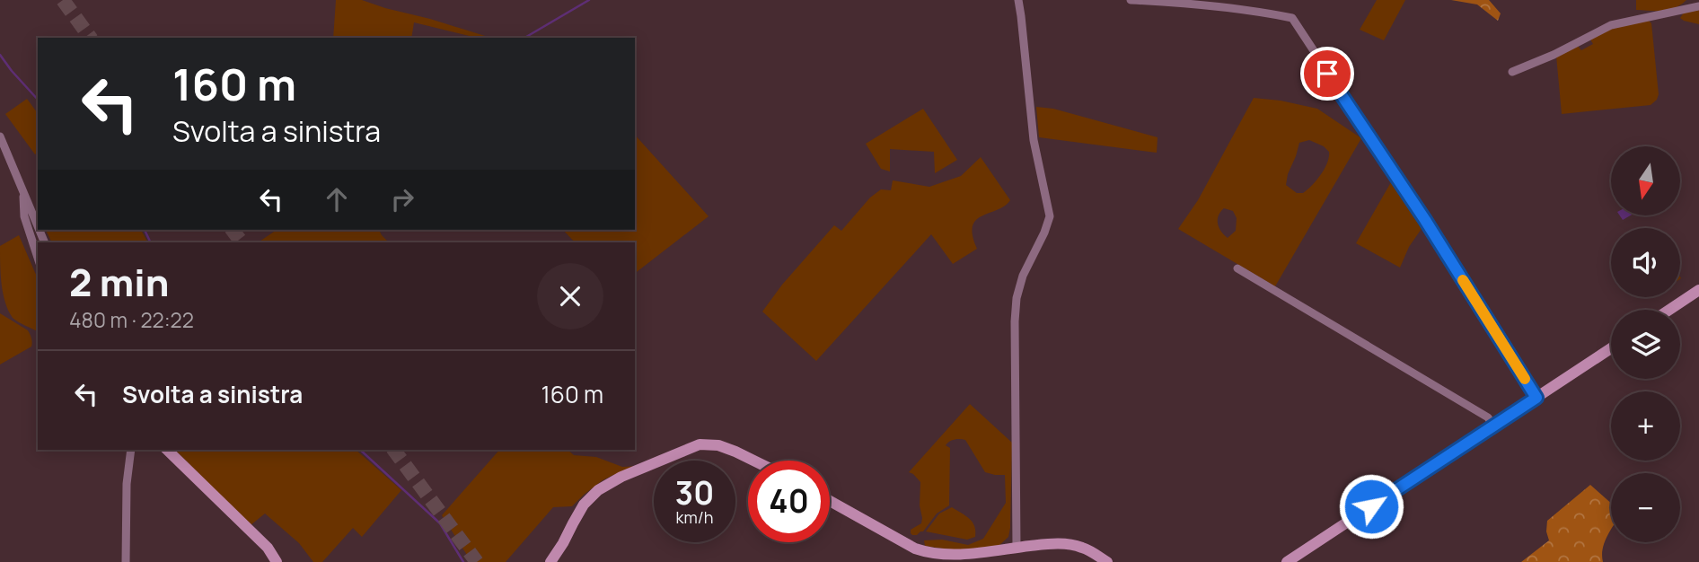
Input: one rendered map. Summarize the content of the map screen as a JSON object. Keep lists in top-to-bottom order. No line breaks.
{"north":"bottom","page":{"turn":["160 m","Svolta a sinistra"],"map_buttons":["+","−"],"heading":["2 min","480 m · 22:22"],"list":[{"name":"Svolta a sinistra","value":"160 m"}],"speed":"30 km/h","limit":"40"}}
